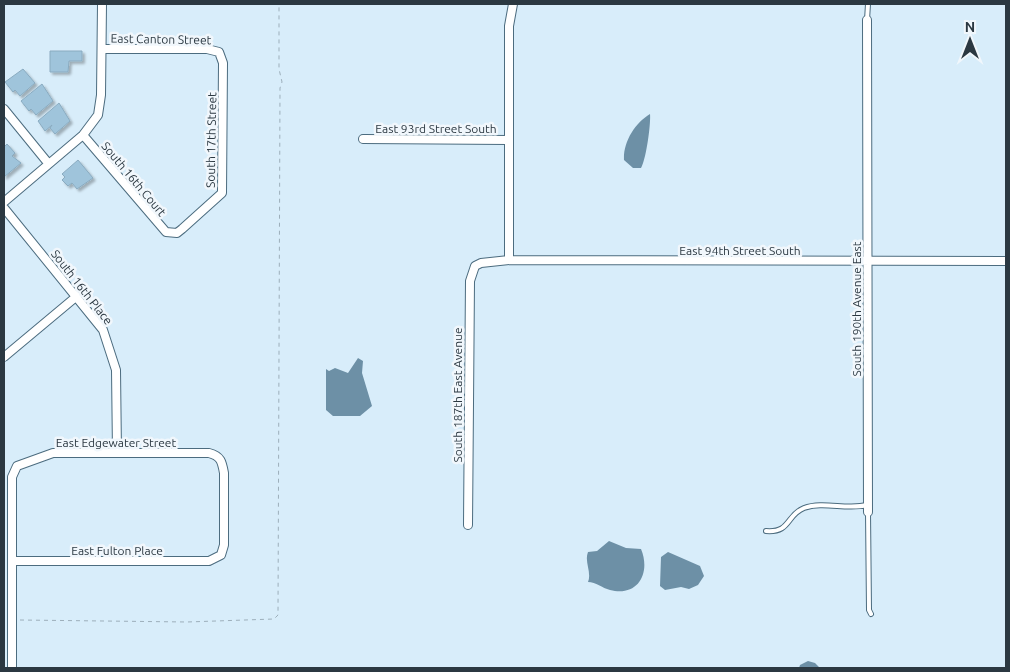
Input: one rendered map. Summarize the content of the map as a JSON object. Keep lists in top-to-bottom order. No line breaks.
{"streets":{"street":["East Canton Street","East 93rd Street South","South 17th Street","South 16th Court","East 94th Street South","South 16th Place","South 190th Avenue East","South 187th East Avenue","East Edgewater Street","East Fulton Place"]},"crossings":[["East Canton Street","South 17th Street"],["South 17th Street","South 16th Court"],["East 94th Street South","South 190th Avenue East"],["East 94th Street South","South 187th East Avenue"],["South 16th Place","East Edgewater Street"],["East Edgewater Street","East Fulton Place"]],"north":"top"}
